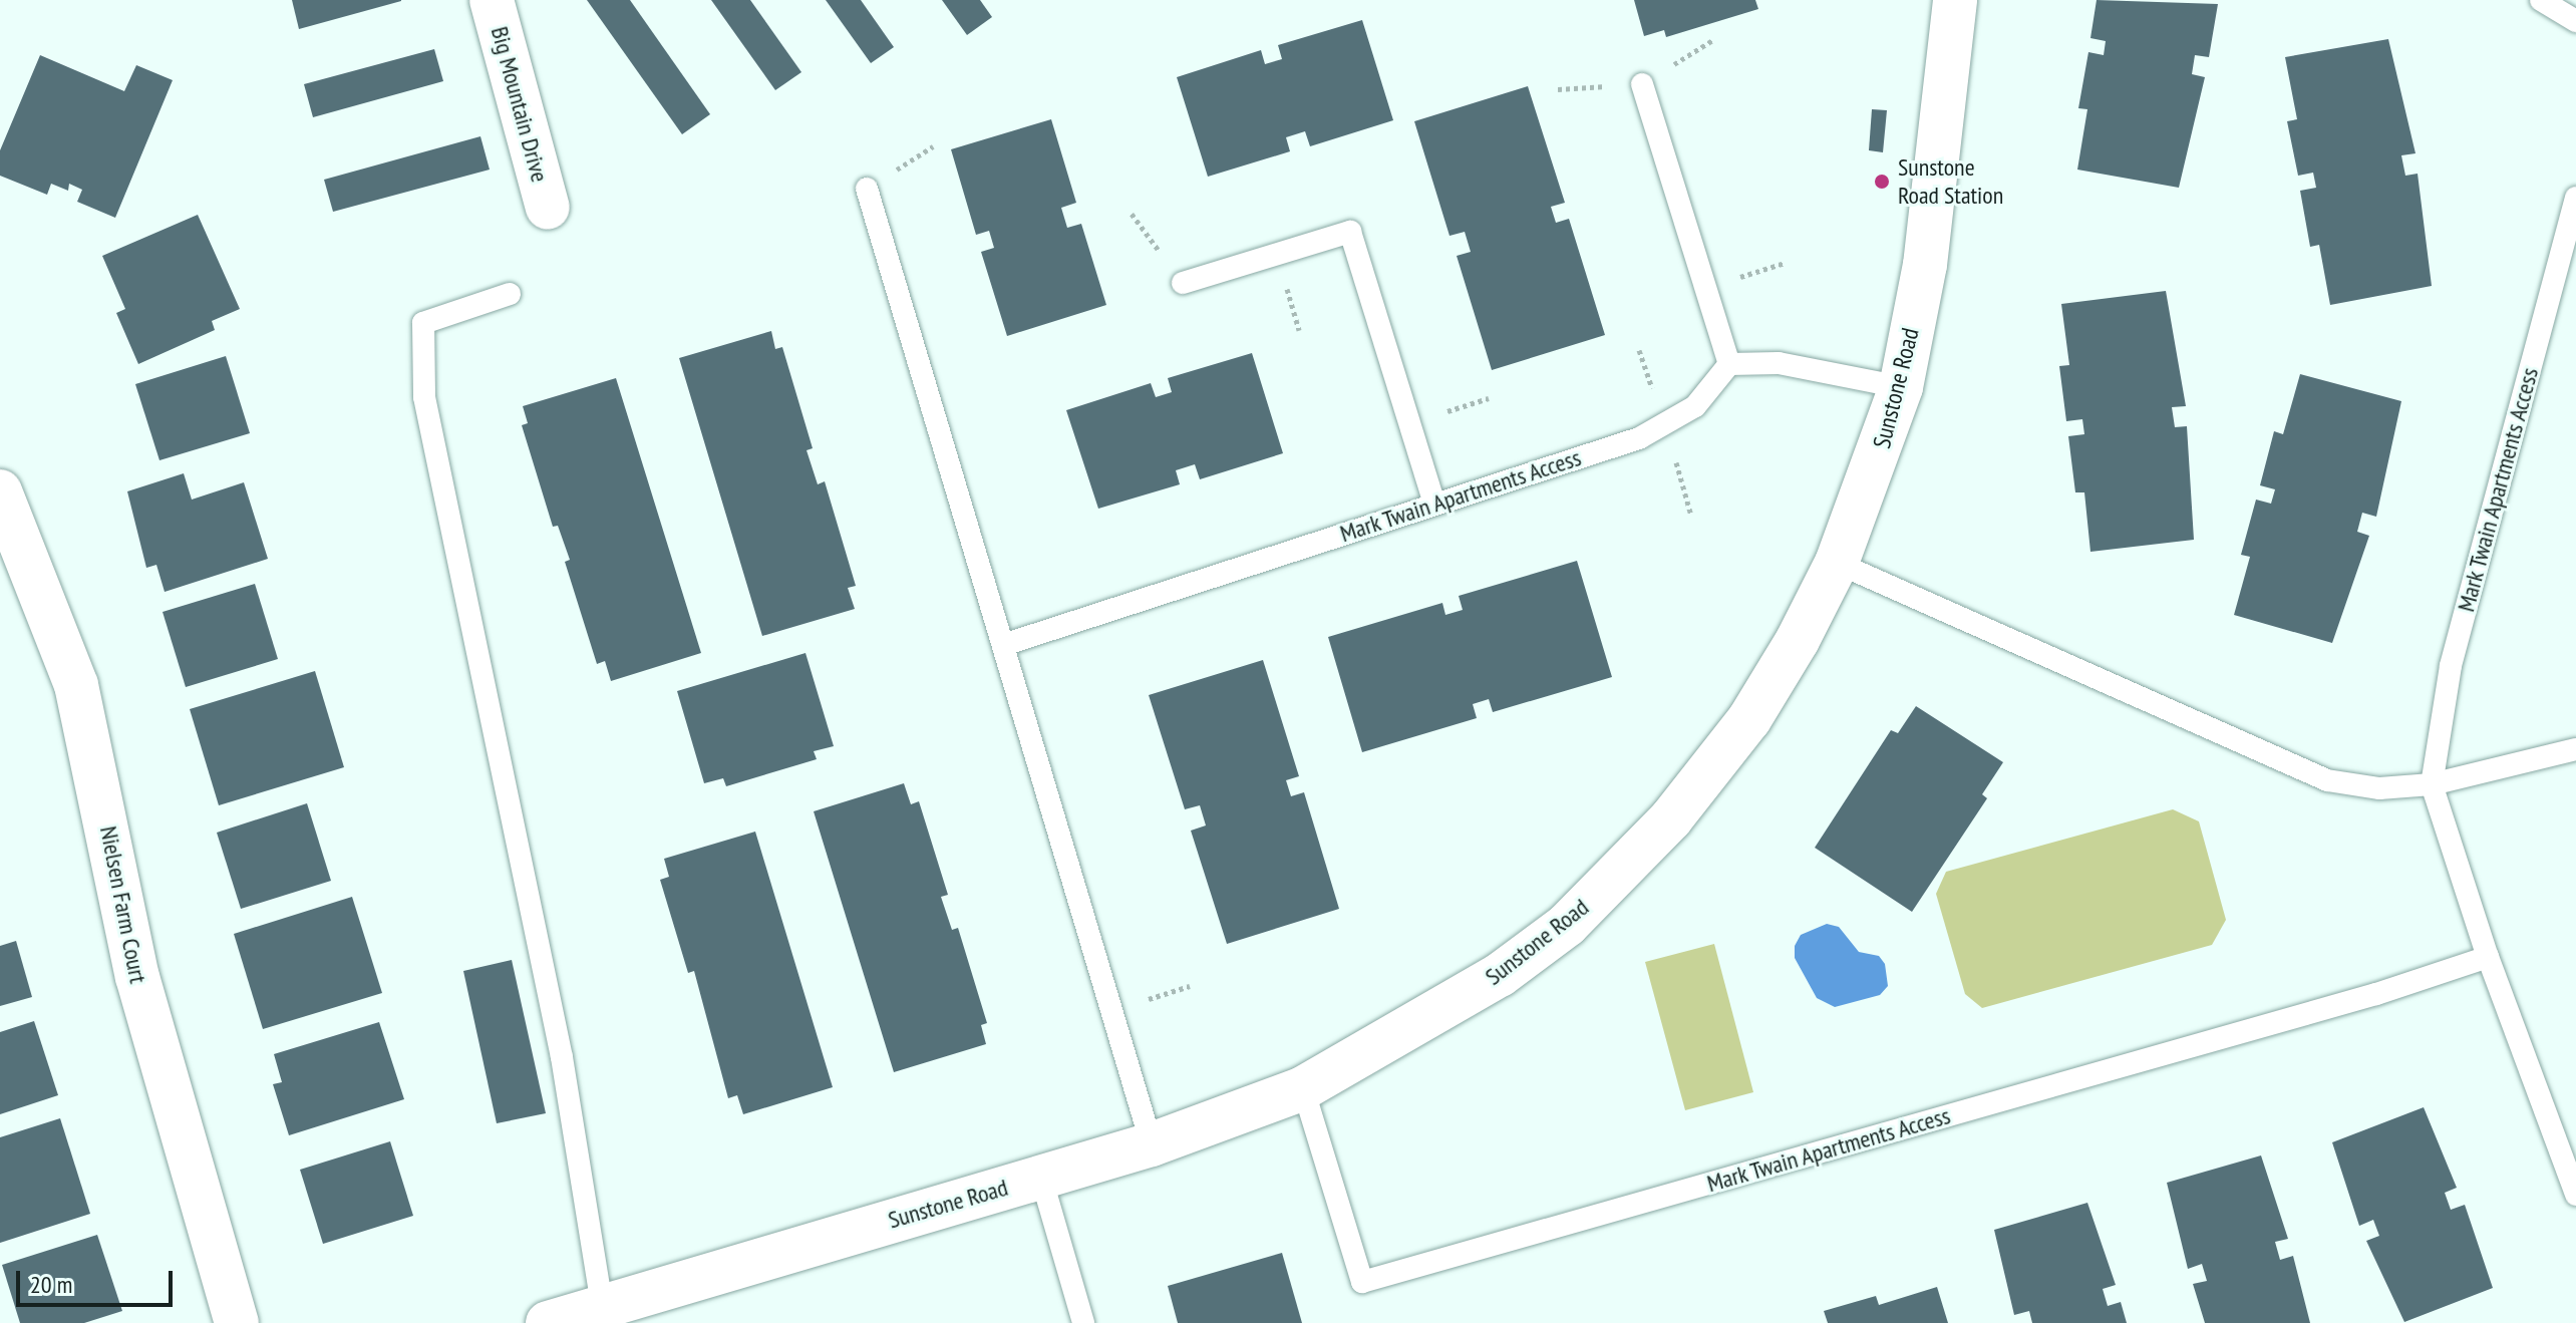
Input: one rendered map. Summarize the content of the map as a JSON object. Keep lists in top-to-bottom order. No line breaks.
{"streets":{"street":["Big Mountain Drive","Sunstone Road","Nielsen Farm Court"],"lane":["Mark Twain Apartments Access"]},"crossings":[["Sunstone Road","Mark Twain Apartments Access"]],"places":["Sunstone Road Station"],"scale_bar":"20 m"}
